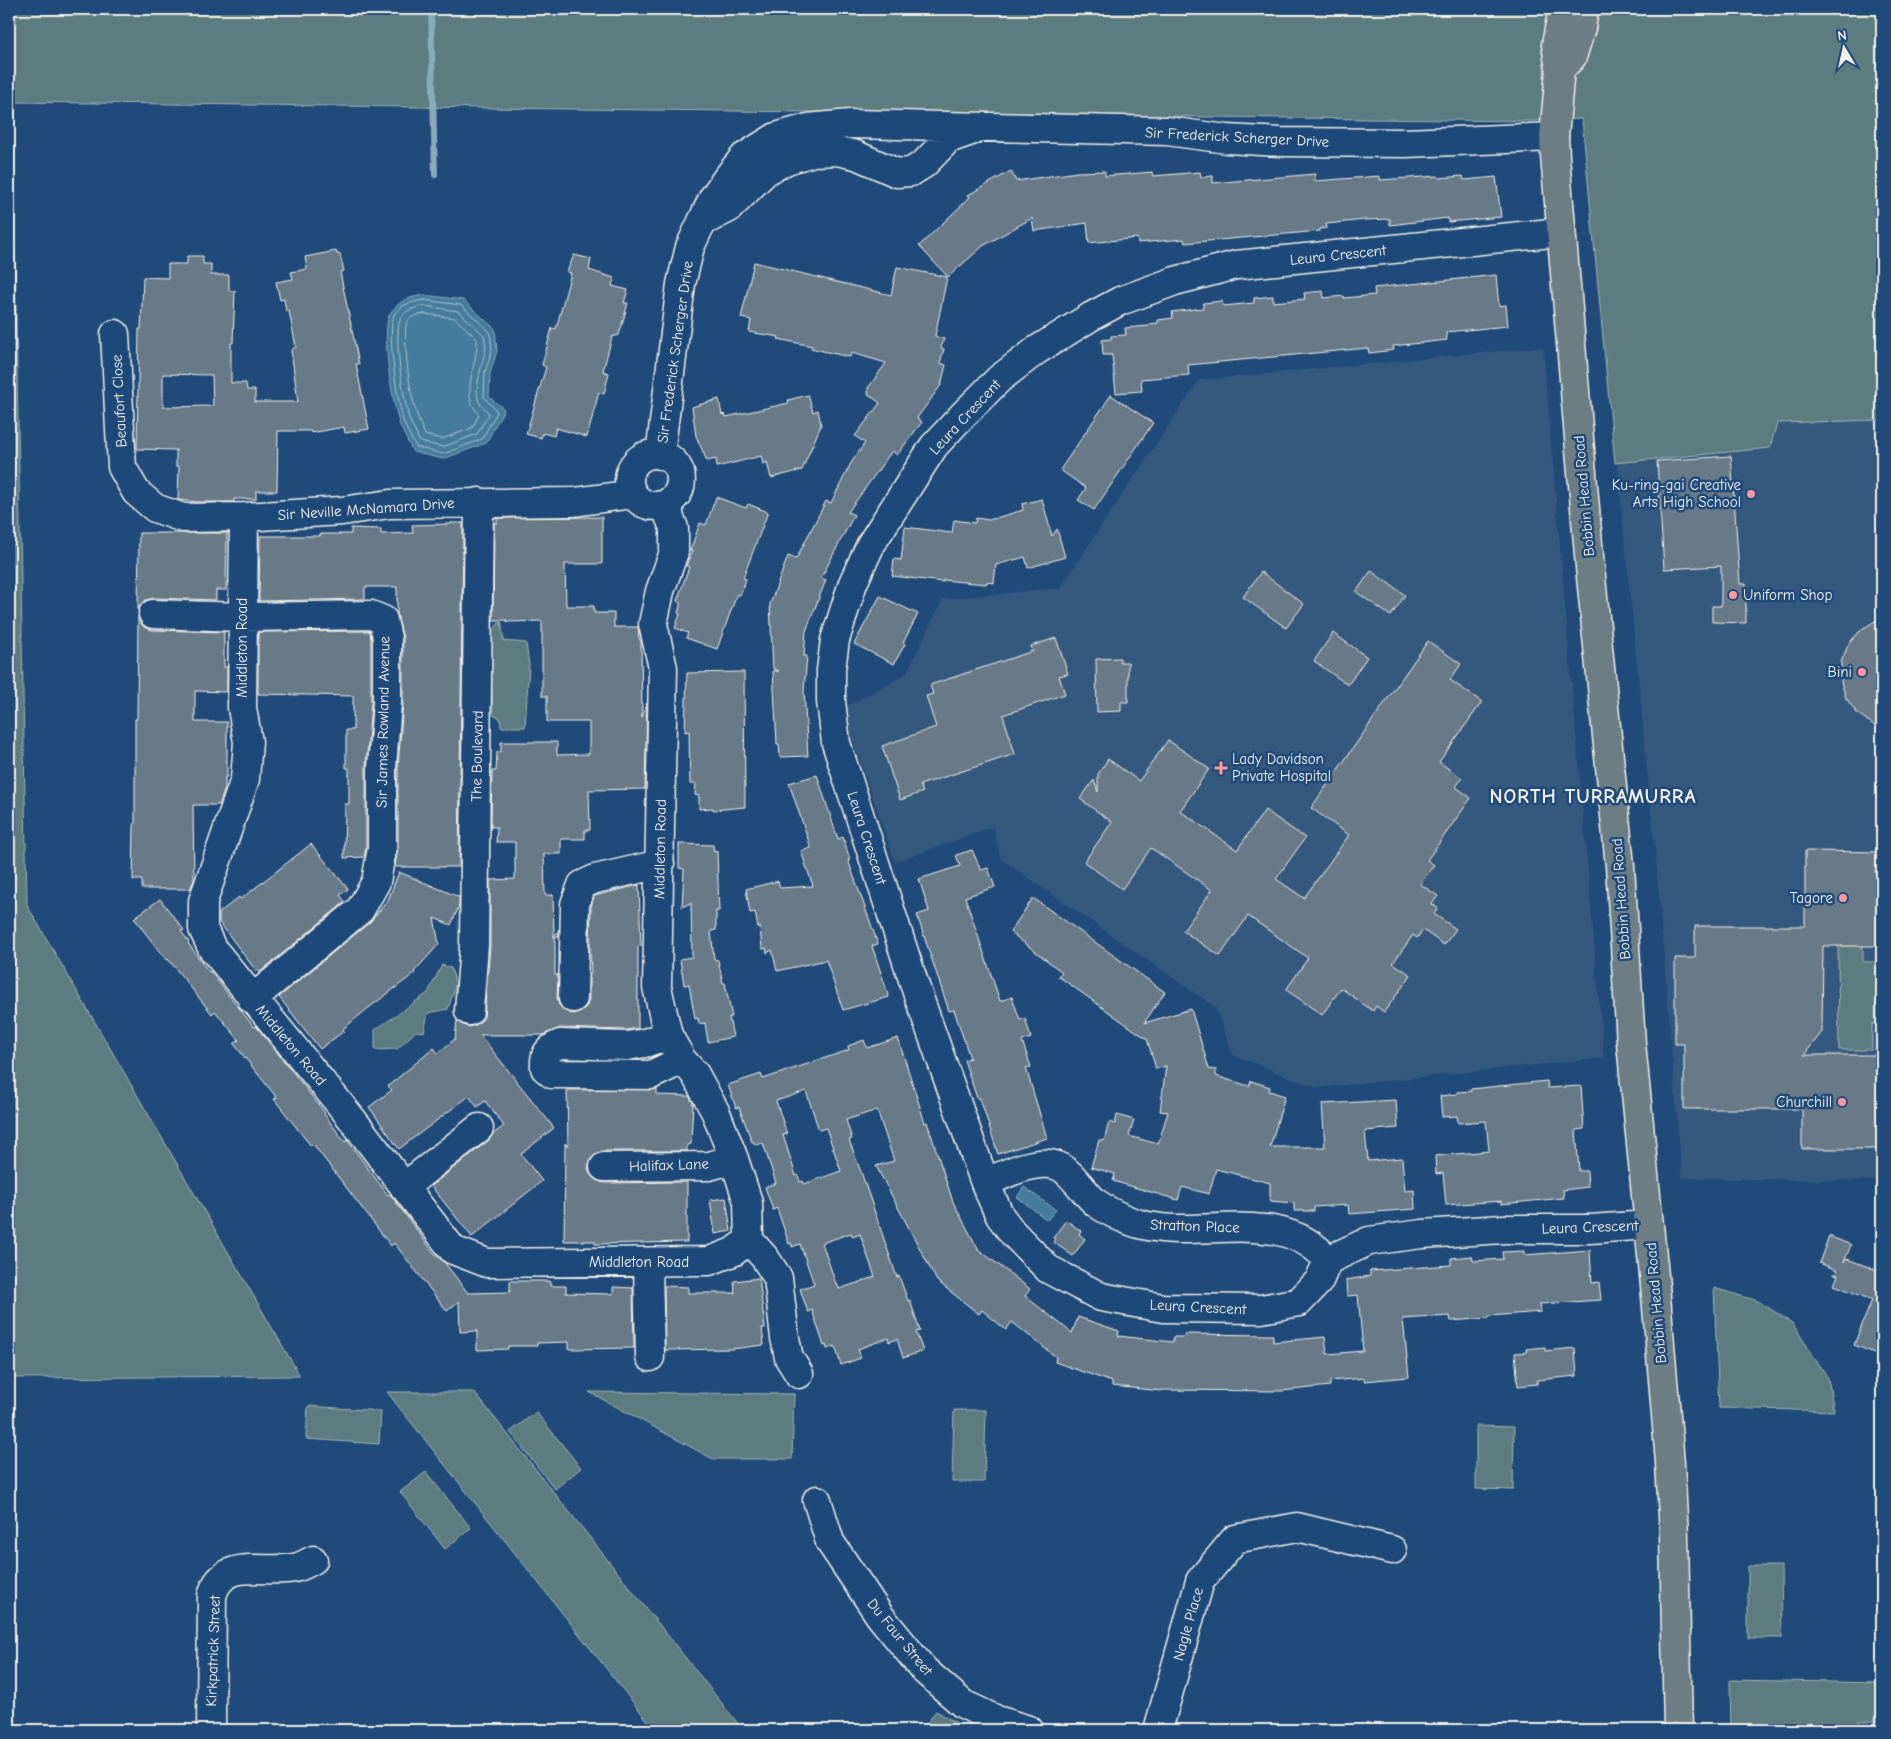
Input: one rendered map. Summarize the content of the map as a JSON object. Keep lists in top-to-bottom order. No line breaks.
{"streets":{"main road":["Bobbin Head Road"],"street":["Sir Frederick Scherger Drive","Leura Crescent","Beaufort Close","Sir Neville McNamara Drive","Middleton Road","Sir James Rowland Avenue","The Boulevard","Halifax Lane","Stratton Place","Nagle Place","Du Faur Street","Kirkpatrick Street"]},"crossings":[["Sir Frederick Scherger Drive","Bobbin Head Road"],["Sir Frederick Scherger Drive","Sir Neville McNamara Drive"],["Sir Frederick Scherger Drive","Middleton Road"],["Leura Crescent","Bobbin Head Road"],["Leura Crescent","Stratton Place"],["Beaufort Close","Sir Neville McNamara Drive"],["Sir Neville McNamara Drive","Middleton Road"],["Sir Neville McNamara Drive","The Boulevard"],["Middleton Road","Sir James Rowland Avenue"],["Middleton Road","Halifax Lane"]],"districts":["NORTH TURRAMURRA"],"places":{"other":["Ku-ring-gai Creative Arts High School","Uniform Shop","Bini","Tagore","Churchill"],"health":["Lady Davidson Private Hospital"]},"north":"top"}
